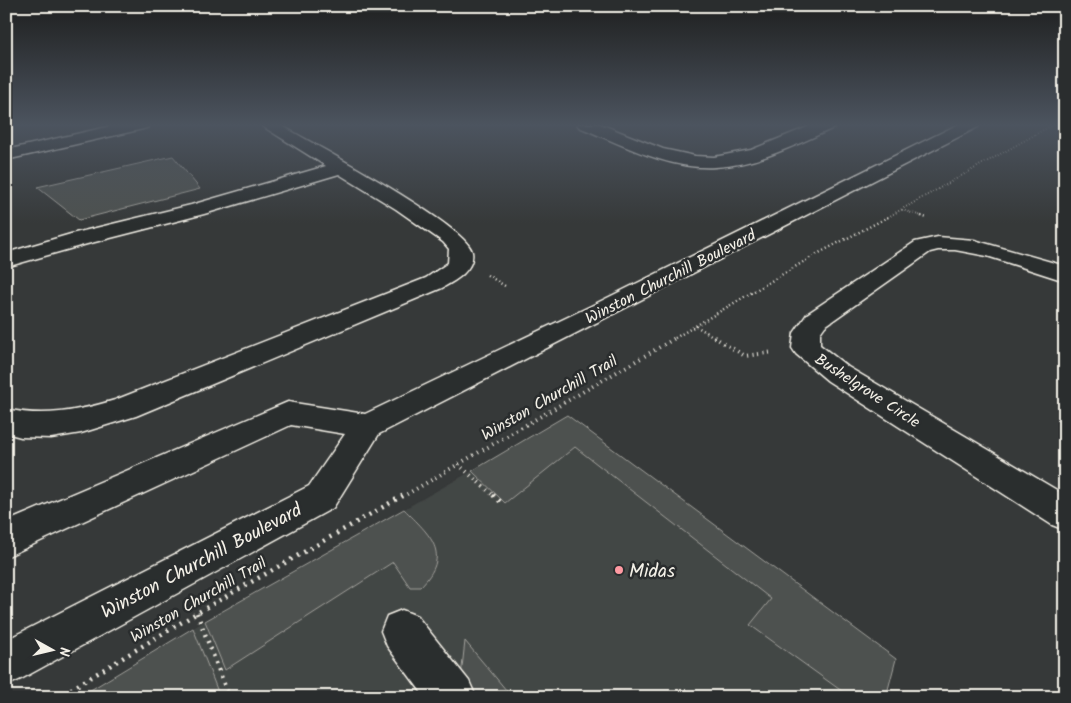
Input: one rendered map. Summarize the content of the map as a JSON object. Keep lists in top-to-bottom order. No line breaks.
{"streets":{"main road":["Winston Churchill Boulevard","Bushelgrove Circle"],"path":["Winston Churchill Trail"]},"places":["Midas"],"north":"right"}
